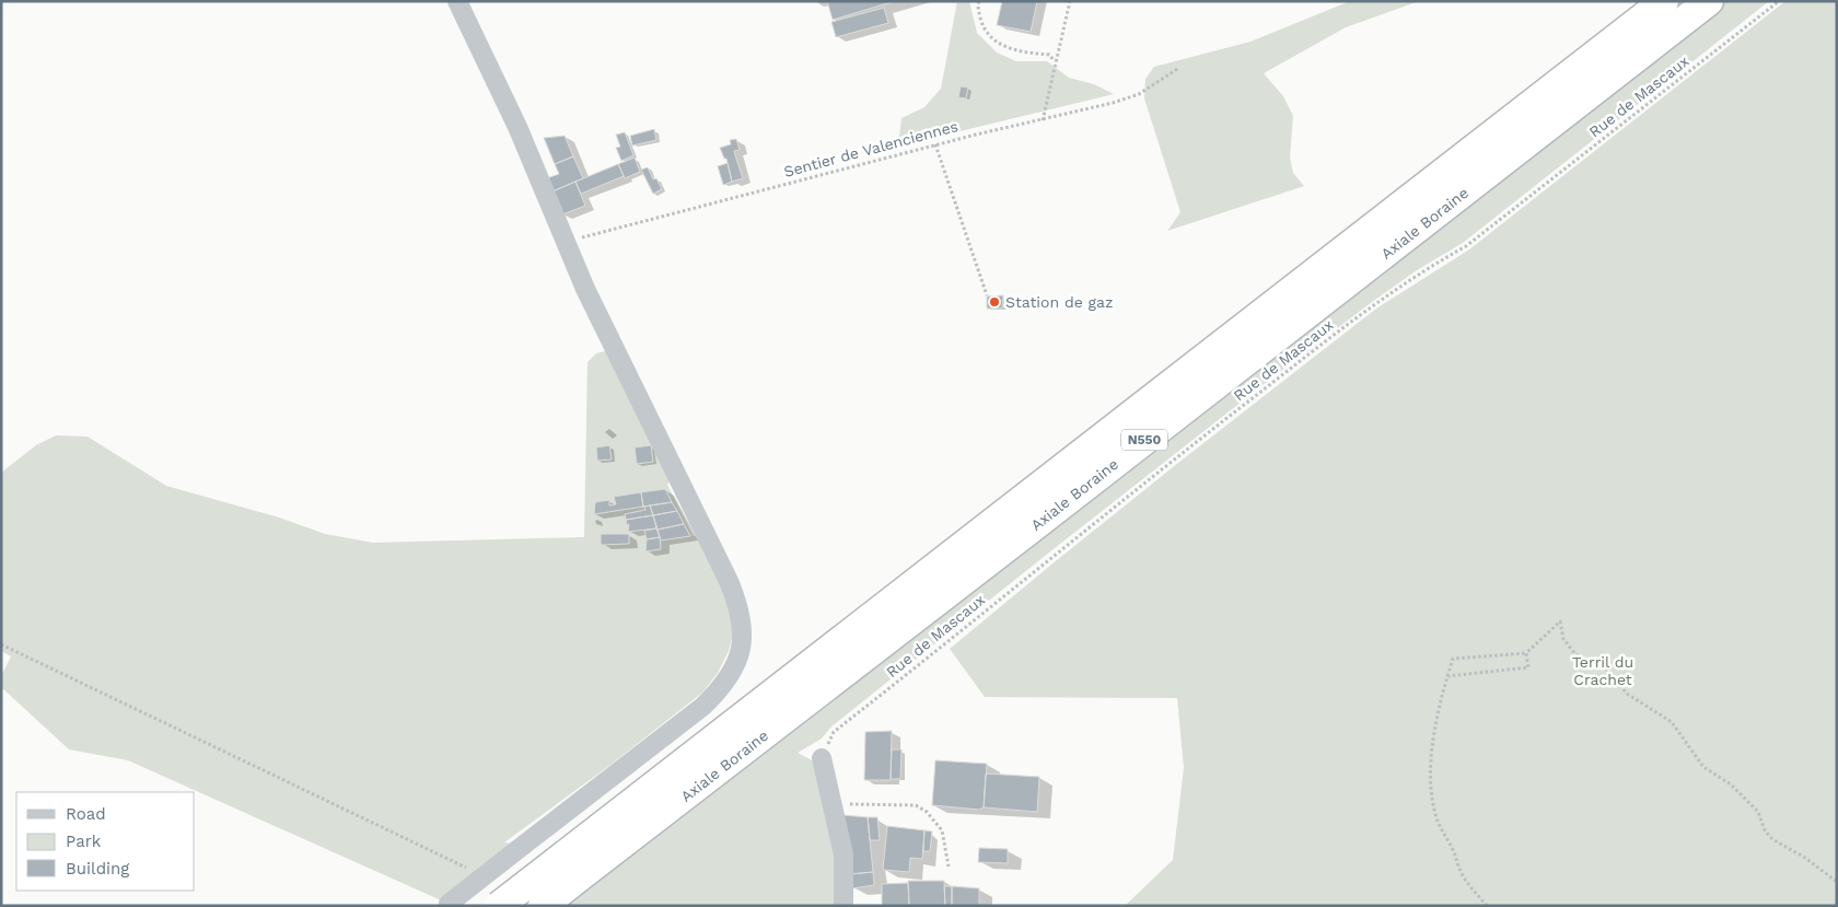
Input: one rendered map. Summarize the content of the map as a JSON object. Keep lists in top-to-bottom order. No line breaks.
{"streets":{"highway":["Axiale Boraine","N550"],"path":["Rue de Mascaux","Sentier de Valenciennes"]},"parks":["Terril du Crachet"],"places":["Station de gaz"],"legend":["Road","Park","Building"]}
